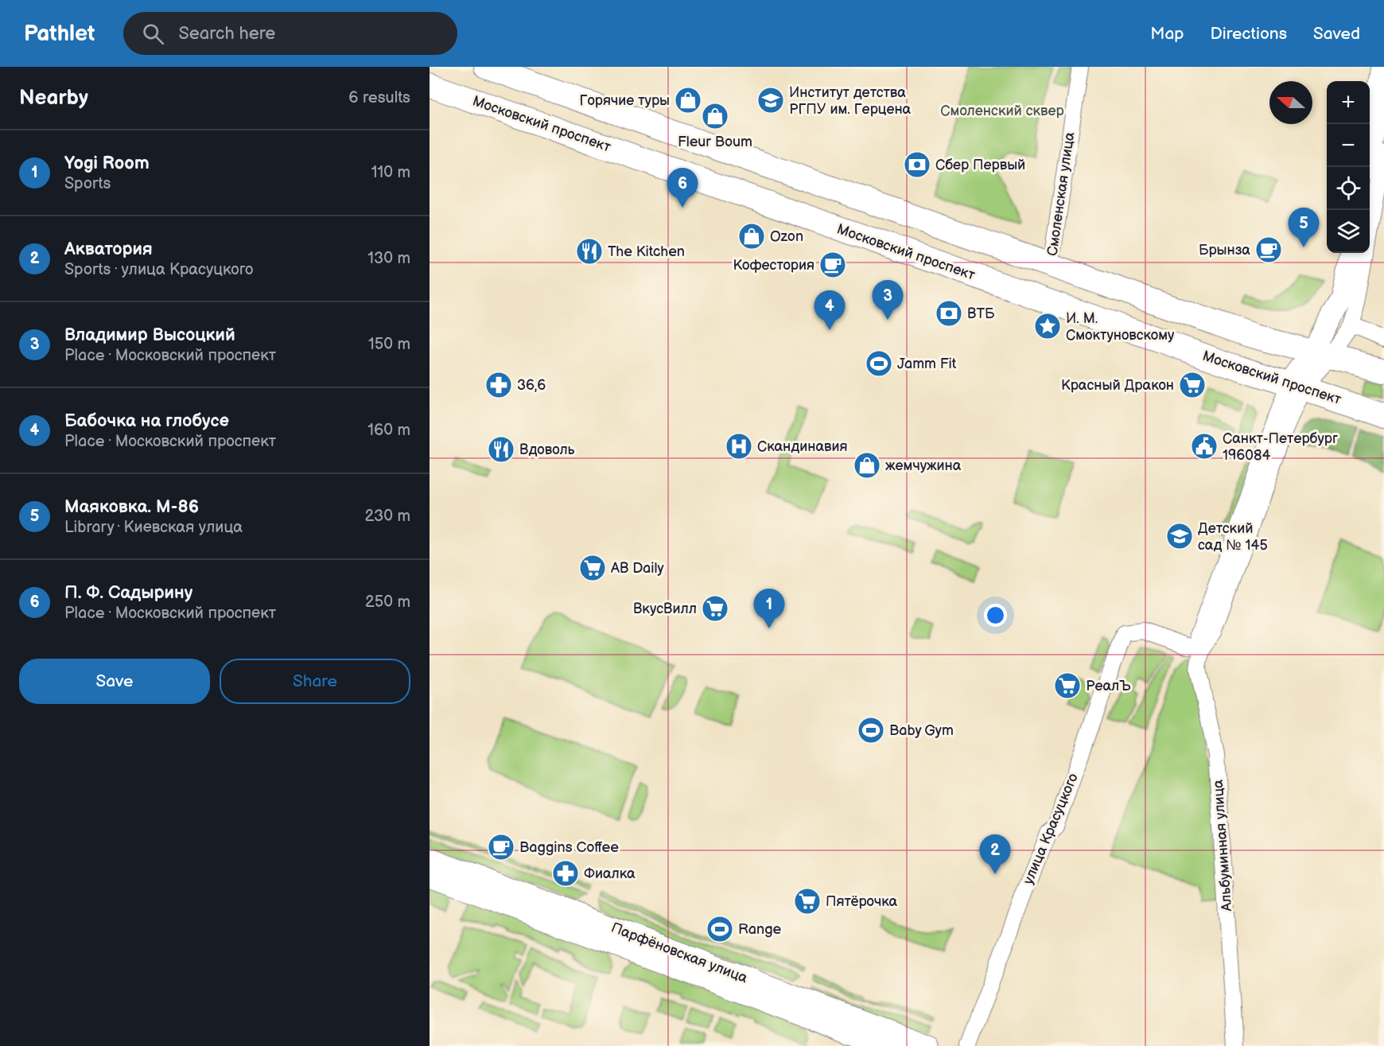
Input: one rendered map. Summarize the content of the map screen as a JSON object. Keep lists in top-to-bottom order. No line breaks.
{"streets":{"main road":["Московский проспект"],"street":["Смоленская улица","улица Красуцкого","Альбуминная улица","Парфёновская улица"]},"crossings":[["улица Красуцкого","Альбуминная улица"]],"parks":["Смоленский сквер"],"places":{"shop":["Горячие туры","Fleur Boum","Ozon","жемчужина"],"school or university":["Институт детства РГПУ им. Герцена","Детский сад № 145"],"bank":["Сбер Первый","ВТБ"],"cafe":["Брынза","Кофестория","Baggins Coffee"],"restaurant":["The Kitchen","Вдоволь"],"place":["И. М. Смоктуновскому"],"sports":["Jamm Fit","Baby Gym","Range"],"pharmacy":["36,6","Фиалка"],"supermarket":["Красный Дракон","АВ Daily","ВкусВилл","РеалЪ","Пятёрочка"],"hospital":["Скандинавия"],"public building":["Санкт-Петербург 196084"]},"north":"left","page":{"header":"Pathlet","search":"Search here","nav":["Map","Directions","Saved"],"heading":["Nearby","6 results"],"map_buttons":["+","−"],"list":[{"mark":"1","name":"Yogi Room","note":"Sports","value":"110 m"},{"mark":"2","name":"Акватория","note":"Sports · улица Красуцкого","value":"130 m"},{"mark":"3","name":"Владимир Высоцкий","note":"Place · Московский проспект","value":"150 m"},{"mark":"4","name":"Бабочка на глобусе","note":"Place · Московский проспект","value":"160 m"},{"mark":"5","name":"Маяковка. М-86","note":"Library · Киевская улица","value":"230 m"},{"mark":"6","name":"П. Ф. Садырину","note":"Place · Московский проспект","value":"250 m"}],"pins":["6","5","3","4","1","2"],"buttons":["Save","Share"]}}
